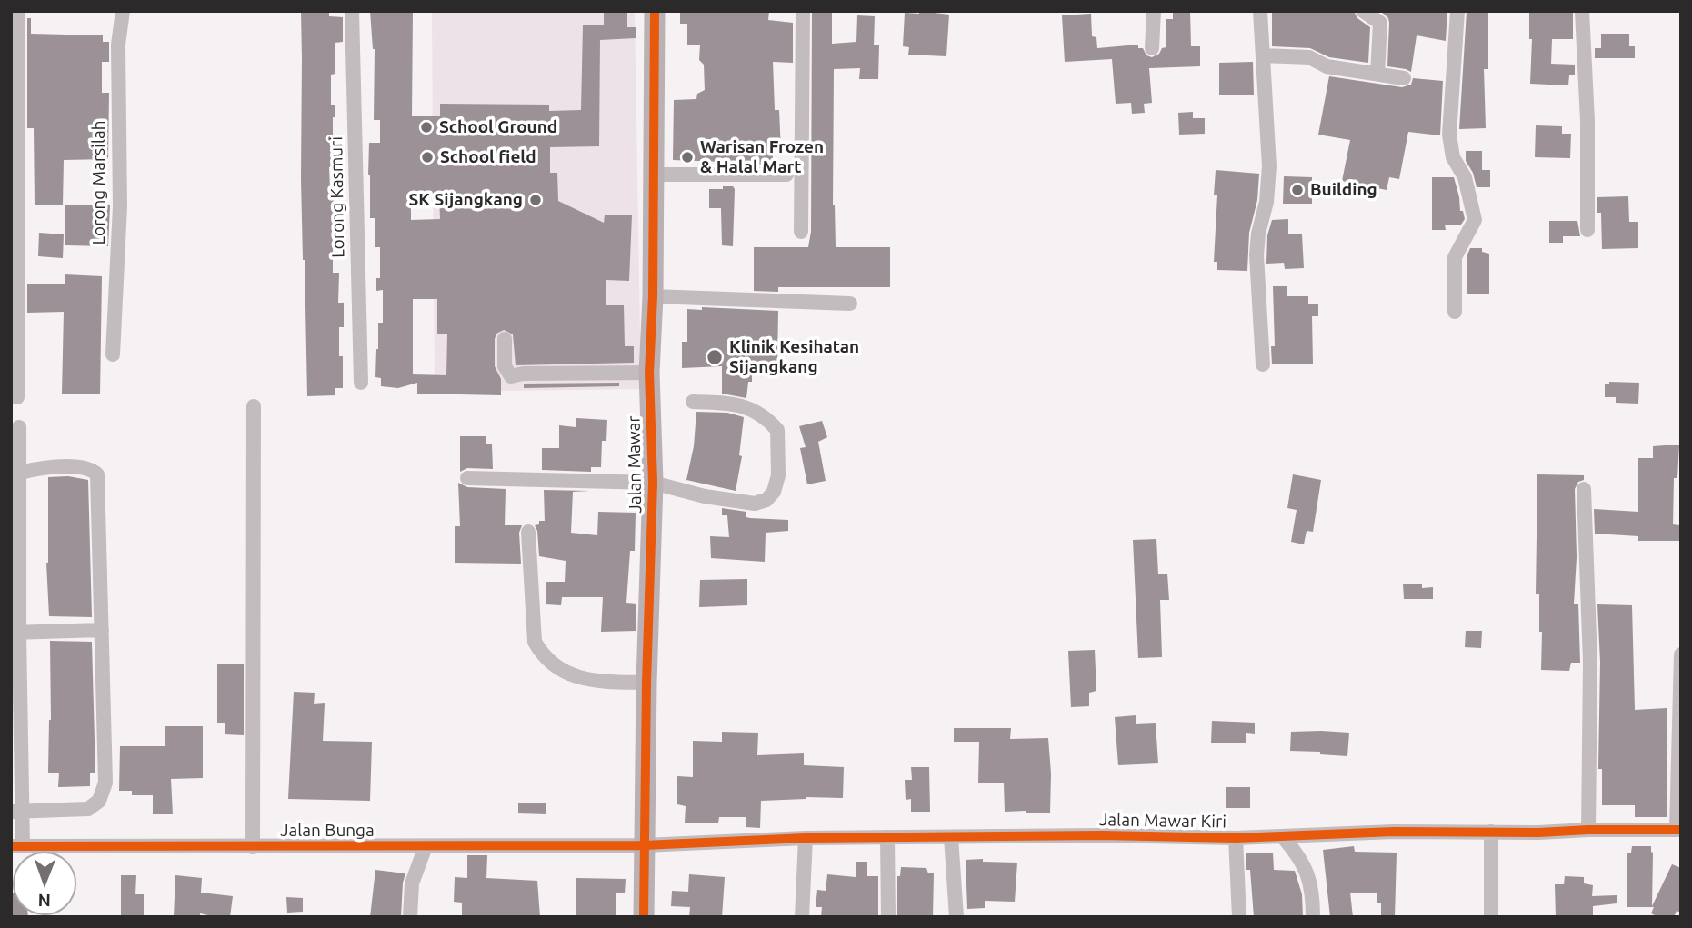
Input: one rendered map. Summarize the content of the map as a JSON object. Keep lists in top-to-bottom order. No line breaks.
{"streets":{"street":["Lorong Marsilah","Lorong Kasmuri","Jalan Mawar","Jalan Mawar Kiri","Jalan Bunga"]},"crossings":[["Jalan Mawar","Jalan Mawar Kiri"],["Jalan Mawar","Jalan Bunga"],["Jalan Mawar Kiri","Jalan Bunga"]],"places":["School Ground","School field","Warisan Frozen & Halal Mart","Building","SK Sijangkang","Klinik Kesihatan Sijangkang"],"north":"bottom"}
